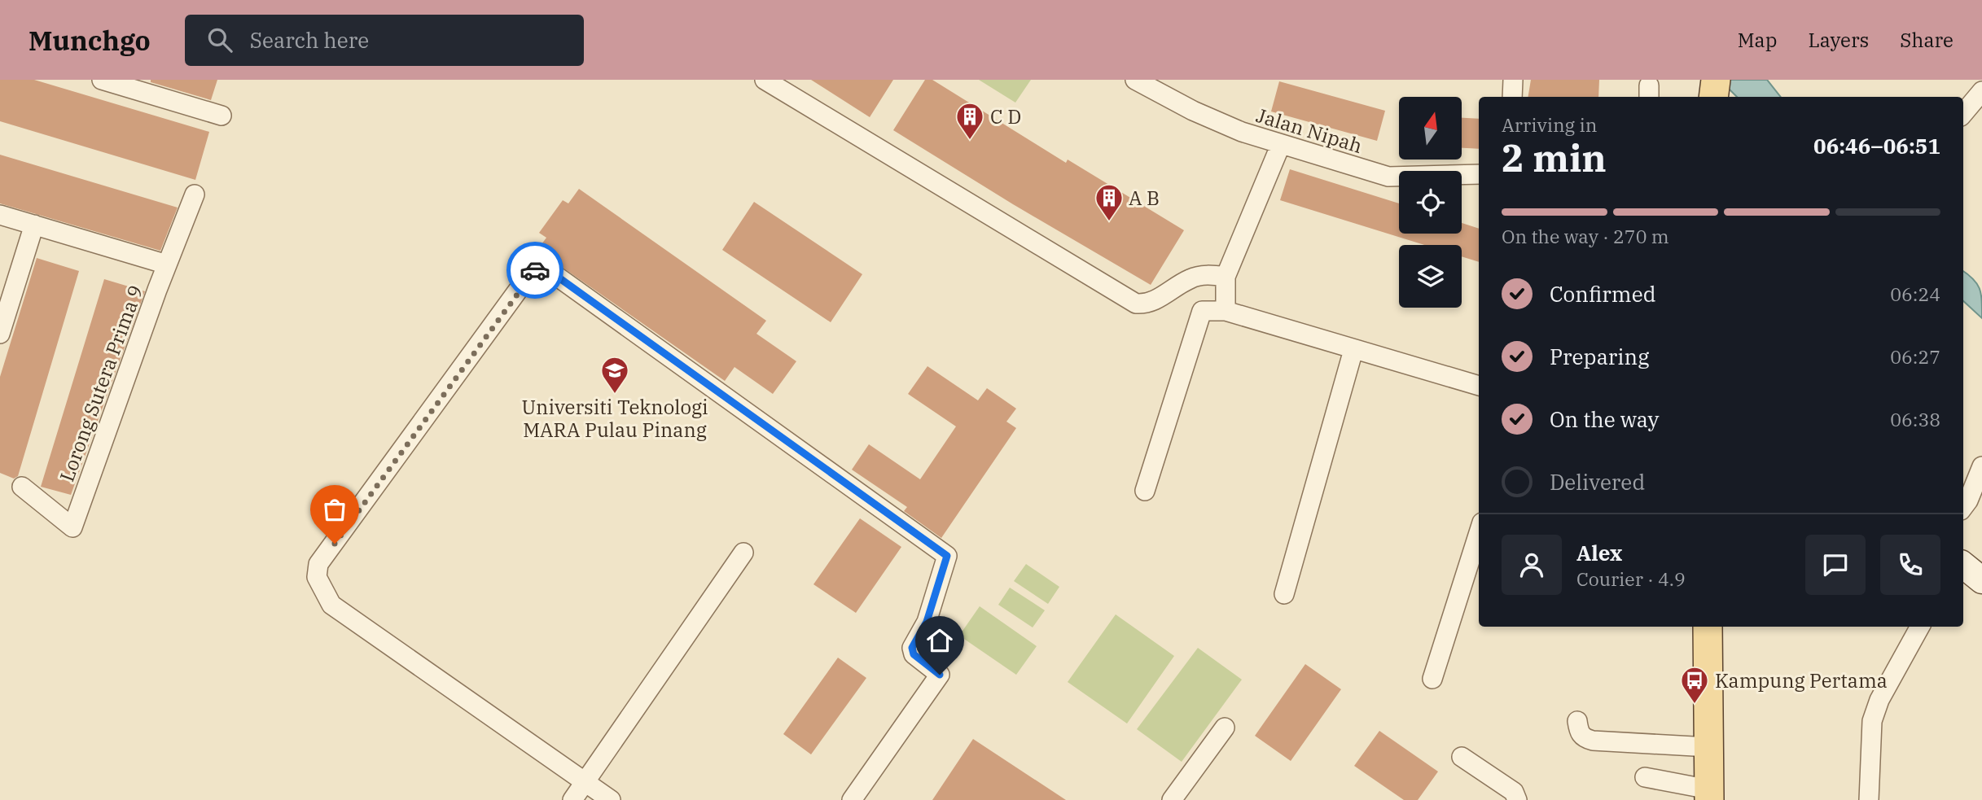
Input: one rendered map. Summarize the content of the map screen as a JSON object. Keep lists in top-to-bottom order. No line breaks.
{"streets":{"street":["Jalan Nipah","Lorong Sutera Prima 9"]},"places":{"building":["C D","A B"],"school or university":["Universiti Teknologi MARA Pulau Pinang"],"bus stop":["Kampung Pertama"]},"north":"top","page":{"header":"Munchgo","search":"Search here","nav":["Map","Layers","Share"],"heading":["2 min","Arriving in","06:46–06:51"],"panel":["Alex","Courier · 4.9"],"bar":"On the way · 270 m","list":[["Confirmed","06:24"],["Preparing","06:27"],["On the way","06:38"],"Delivered"]}}
